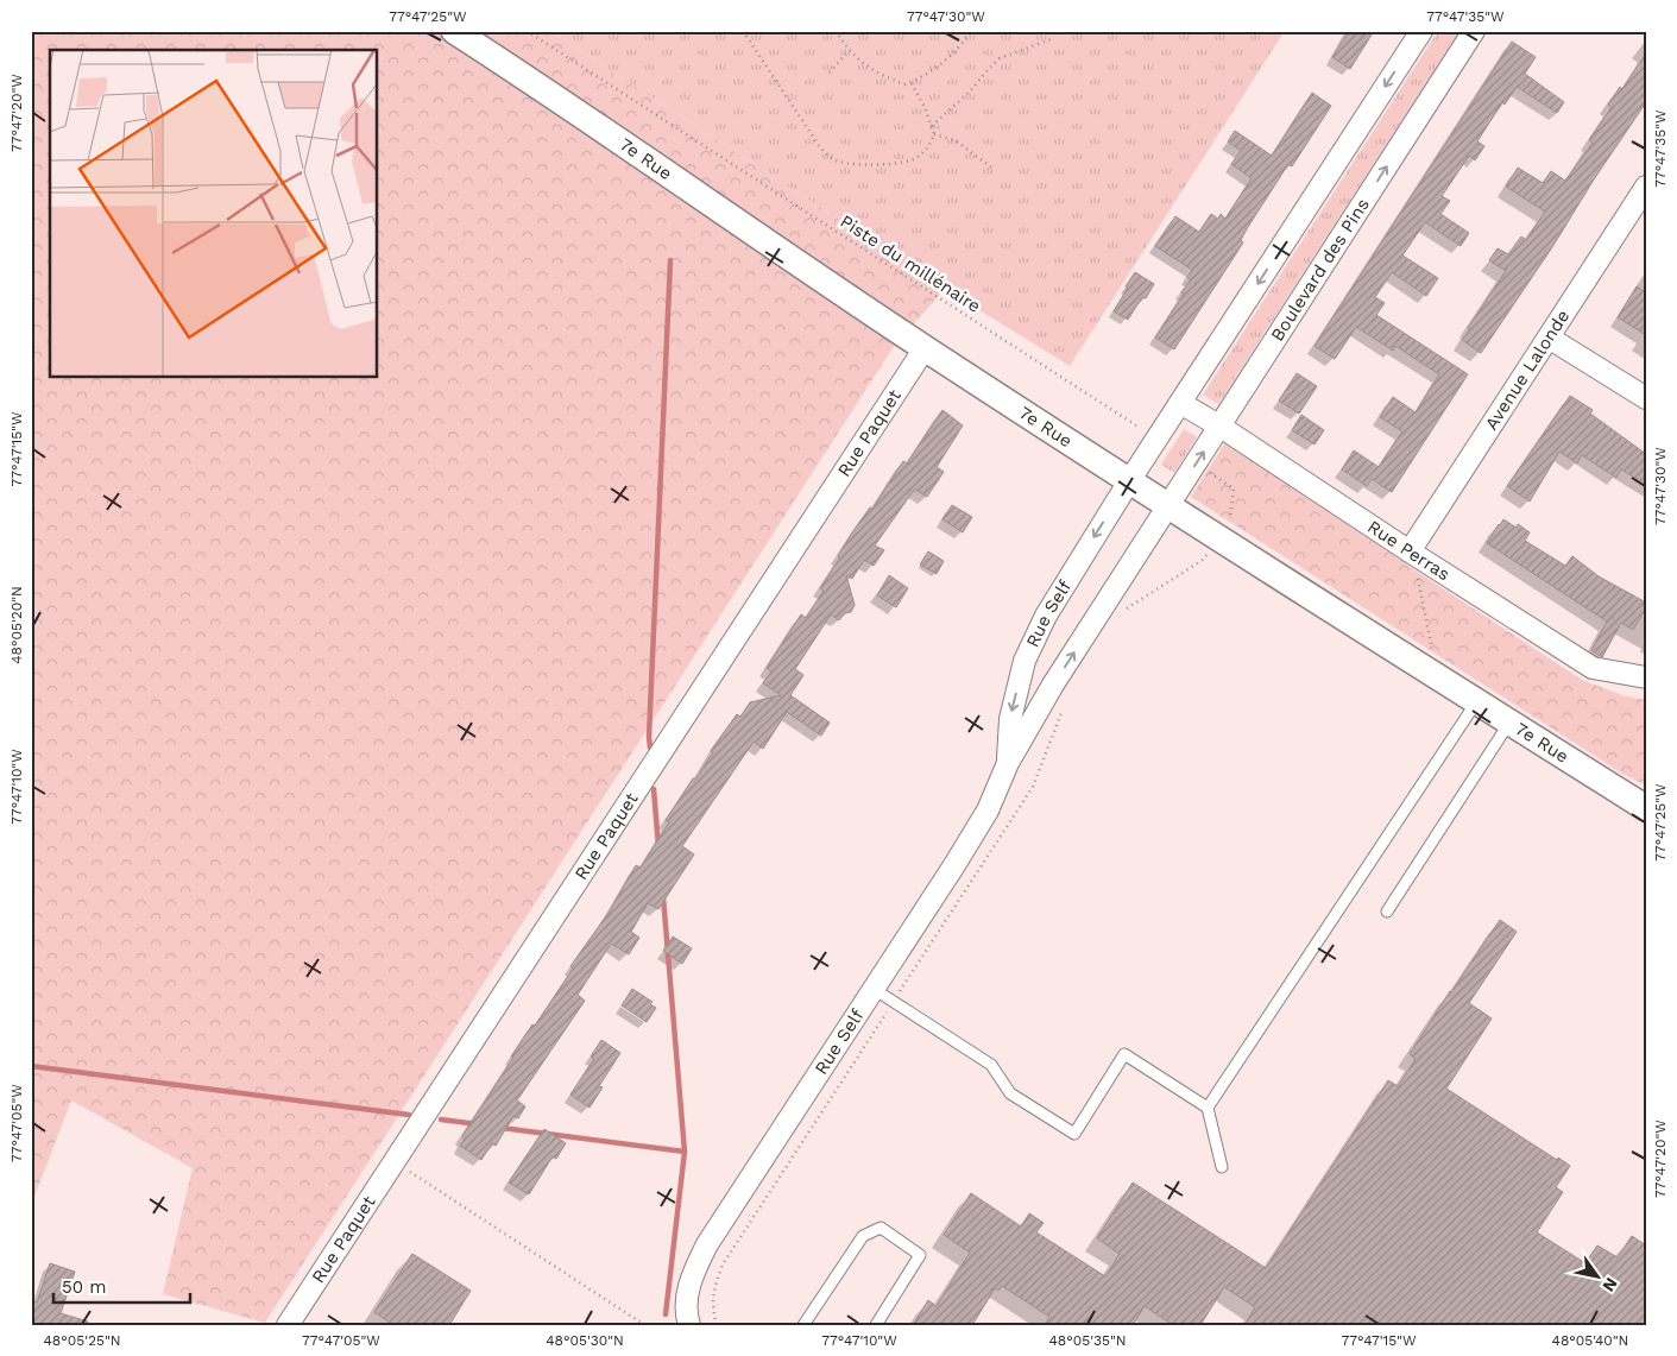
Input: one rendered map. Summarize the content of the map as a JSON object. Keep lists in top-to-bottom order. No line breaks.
{"streets":{"street":["7e Rue","Boulevard des Pins","Avenue Lalonde","Rue Paquet","Rue Perras","Rue Self"],"path":["Piste du millénaire"]},"crossings":[["7e Rue","Boulevard des Pins"],["7e Rue","Rue Paquet"],["7e Rue","Rue Self"],["Boulevard des Pins","Rue Perras"],["Boulevard des Pins","Rue Self"],["Avenue Lalonde","Rue Perras"]],"scale_bar":"50 m","north":"bottom right","coordinates":["77°47'25\"W","77°47'30\"W","77°47'35\"W","77°47'20\"W","77°47'15\"W","48°05'20\"N","77°47'10\"W","77°47'05\"W","48°05'25\"N","48°05'30\"N","48°05'35\"N","48°05'40\"N"]}
